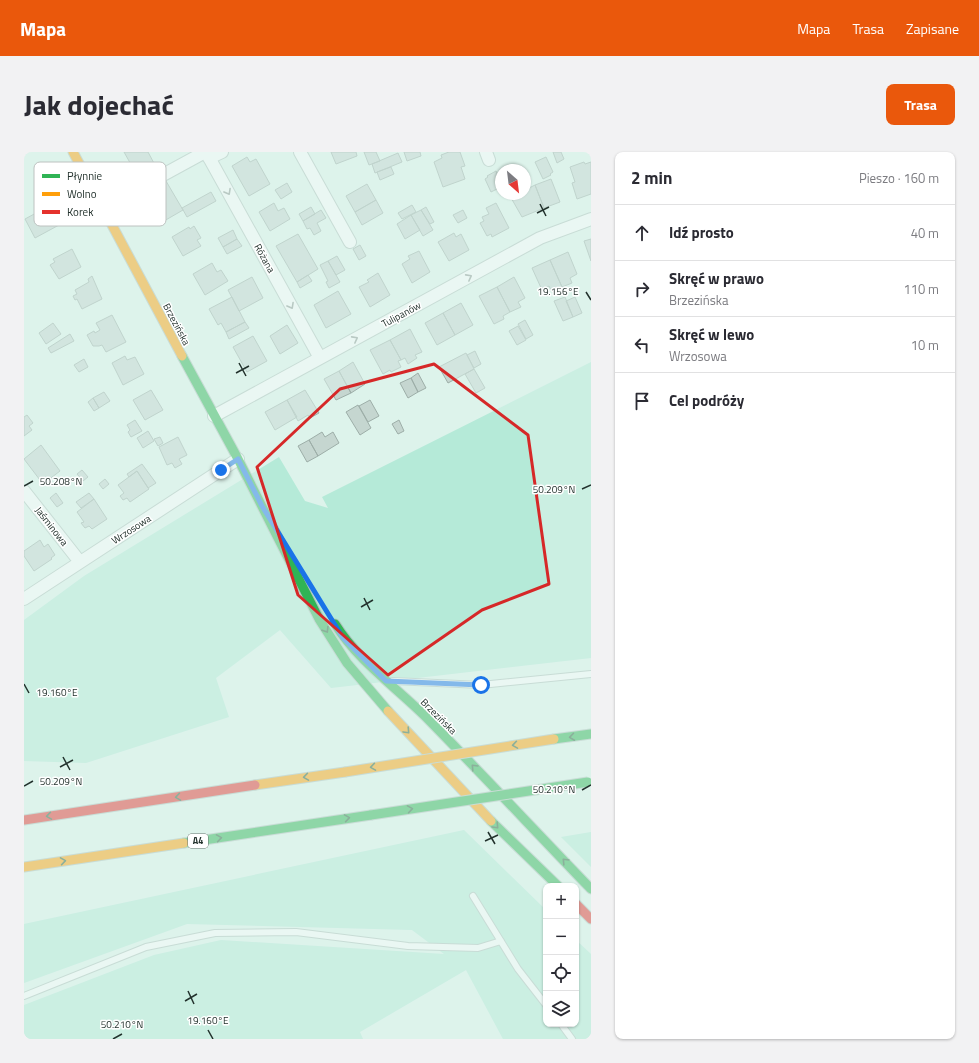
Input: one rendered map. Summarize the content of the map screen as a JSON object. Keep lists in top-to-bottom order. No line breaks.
{"streets":{"main road":["Brzezińska","A4"],"street":["Różana","Tulipanów","Jaśminowa","Wrzosowa"]},"crossings":[["Różana","Tulipanów"],["Tulipanów","Brzezińska"],["Brzezińska","Wrzosowa"],["Jaśminowa","Wrzosowa"]],"one_way":["Tulipanów"],"legend":["Płynnie","Wolno","Korek"],"north":"bottom right","page":{"header":"Mapa","nav":["Mapa","Trasa","Zapisane"],"title":"Jak dojechać","buttons":"Trasa","heading":["2 min","Pieszo · 160 m"],"list":[["Idź prosto","40 m"],["Skręć w prawo","Brzezińska","110 m"],["Skręć w lewo","Wrzosowa","10 m"],"Cel podróży"],"map_buttons":["+","−"]},"coordinates":["19.156°E","50.208°N","50.209°N","19.160°E","50.210°N"]}
